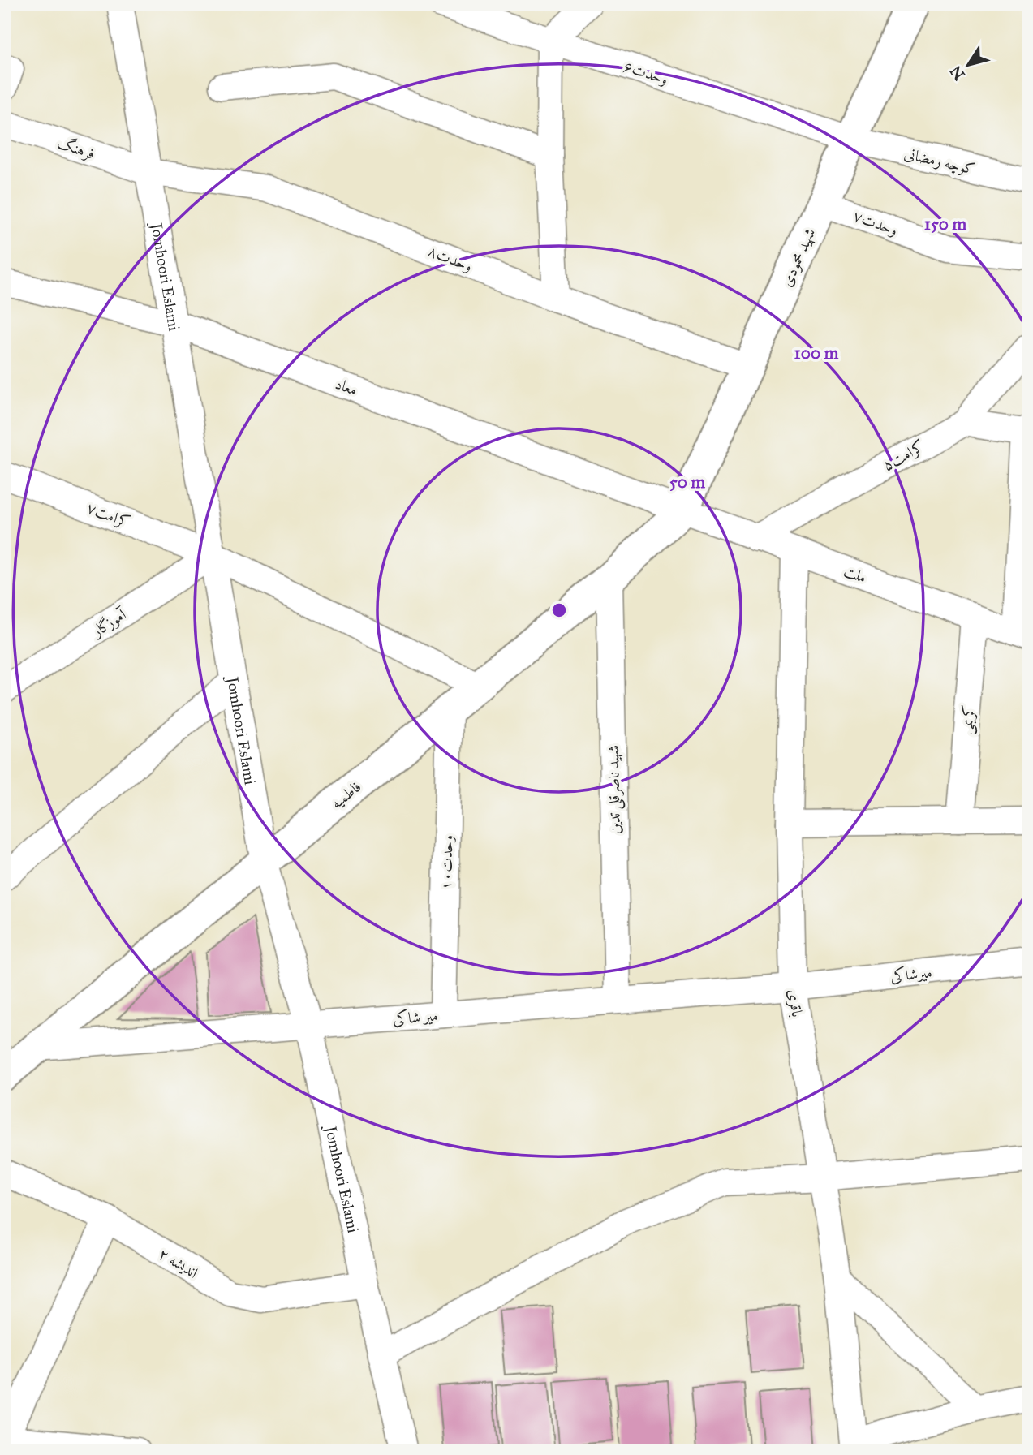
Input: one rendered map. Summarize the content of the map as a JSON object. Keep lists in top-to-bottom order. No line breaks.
{"streets":{"main road":["شهید محمودی","فاطمیه"],"street":["وحدت۶","فرهنگ","کوچه رمضانی","۷وحدت","وحدت۸","Jomhoori Eslami","معاد","کرامت۵","کرامت۷","ملت","آموزگار","کریمی","شهید ناصرقلی تدین","وحدت۱۰","میرشاکی","باقری","میر شاکی","اندیشه ۲"]},"crossings":[["وحدت۶","کوچه رمضانی"],["وحدت۶","شهید محمودی"],["فرهنگ","وحدت۸"],["فرهنگ","Jomhoori Eslami"],["کوچه رمضانی","شهید محمودی"],["۷وحدت","شهید محمودی"],["شهید محمودی","وحدت۸"],["شهید محمودی","معاد"],["شهید محمودی","ملت"],["شهید محمودی","فاطمیه"],["وحدت۸","Jomhoori Eslami"],["Jomhoori Eslami","معاد"],["Jomhoori Eslami","کرامت۷"],["Jomhoori Eslami","آموزگار"],["Jomhoori Eslami","فاطمیه"],["Jomhoori Eslami","میر شاکی"],["Jomhoori Eslami","اندیشه ۲"],["معاد","ملت"],["معاد","فاطمیه"],["کرامت۵","ملت"],["کرامت۷","آموزگار"],["کرامت۷","فاطمیه"],["ملت","کریمی"],["ملت","فاطمیه"],["ملت","باقری"],["شهید ناصرقلی تدین","فاطمیه"],["شهید ناصرقلی تدین","میر شاکی"],["فاطمیه","وحدت۱۰"],["فاطمیه","میر شاکی"],["وحدت۱۰","میر شاکی"],["میرشاکی","باقری"],["میرشاکی","میر شاکی"],["باقری","میر شاکی"]],"north":"bottom left","rings":["150 m","100 m","50 m"]}
